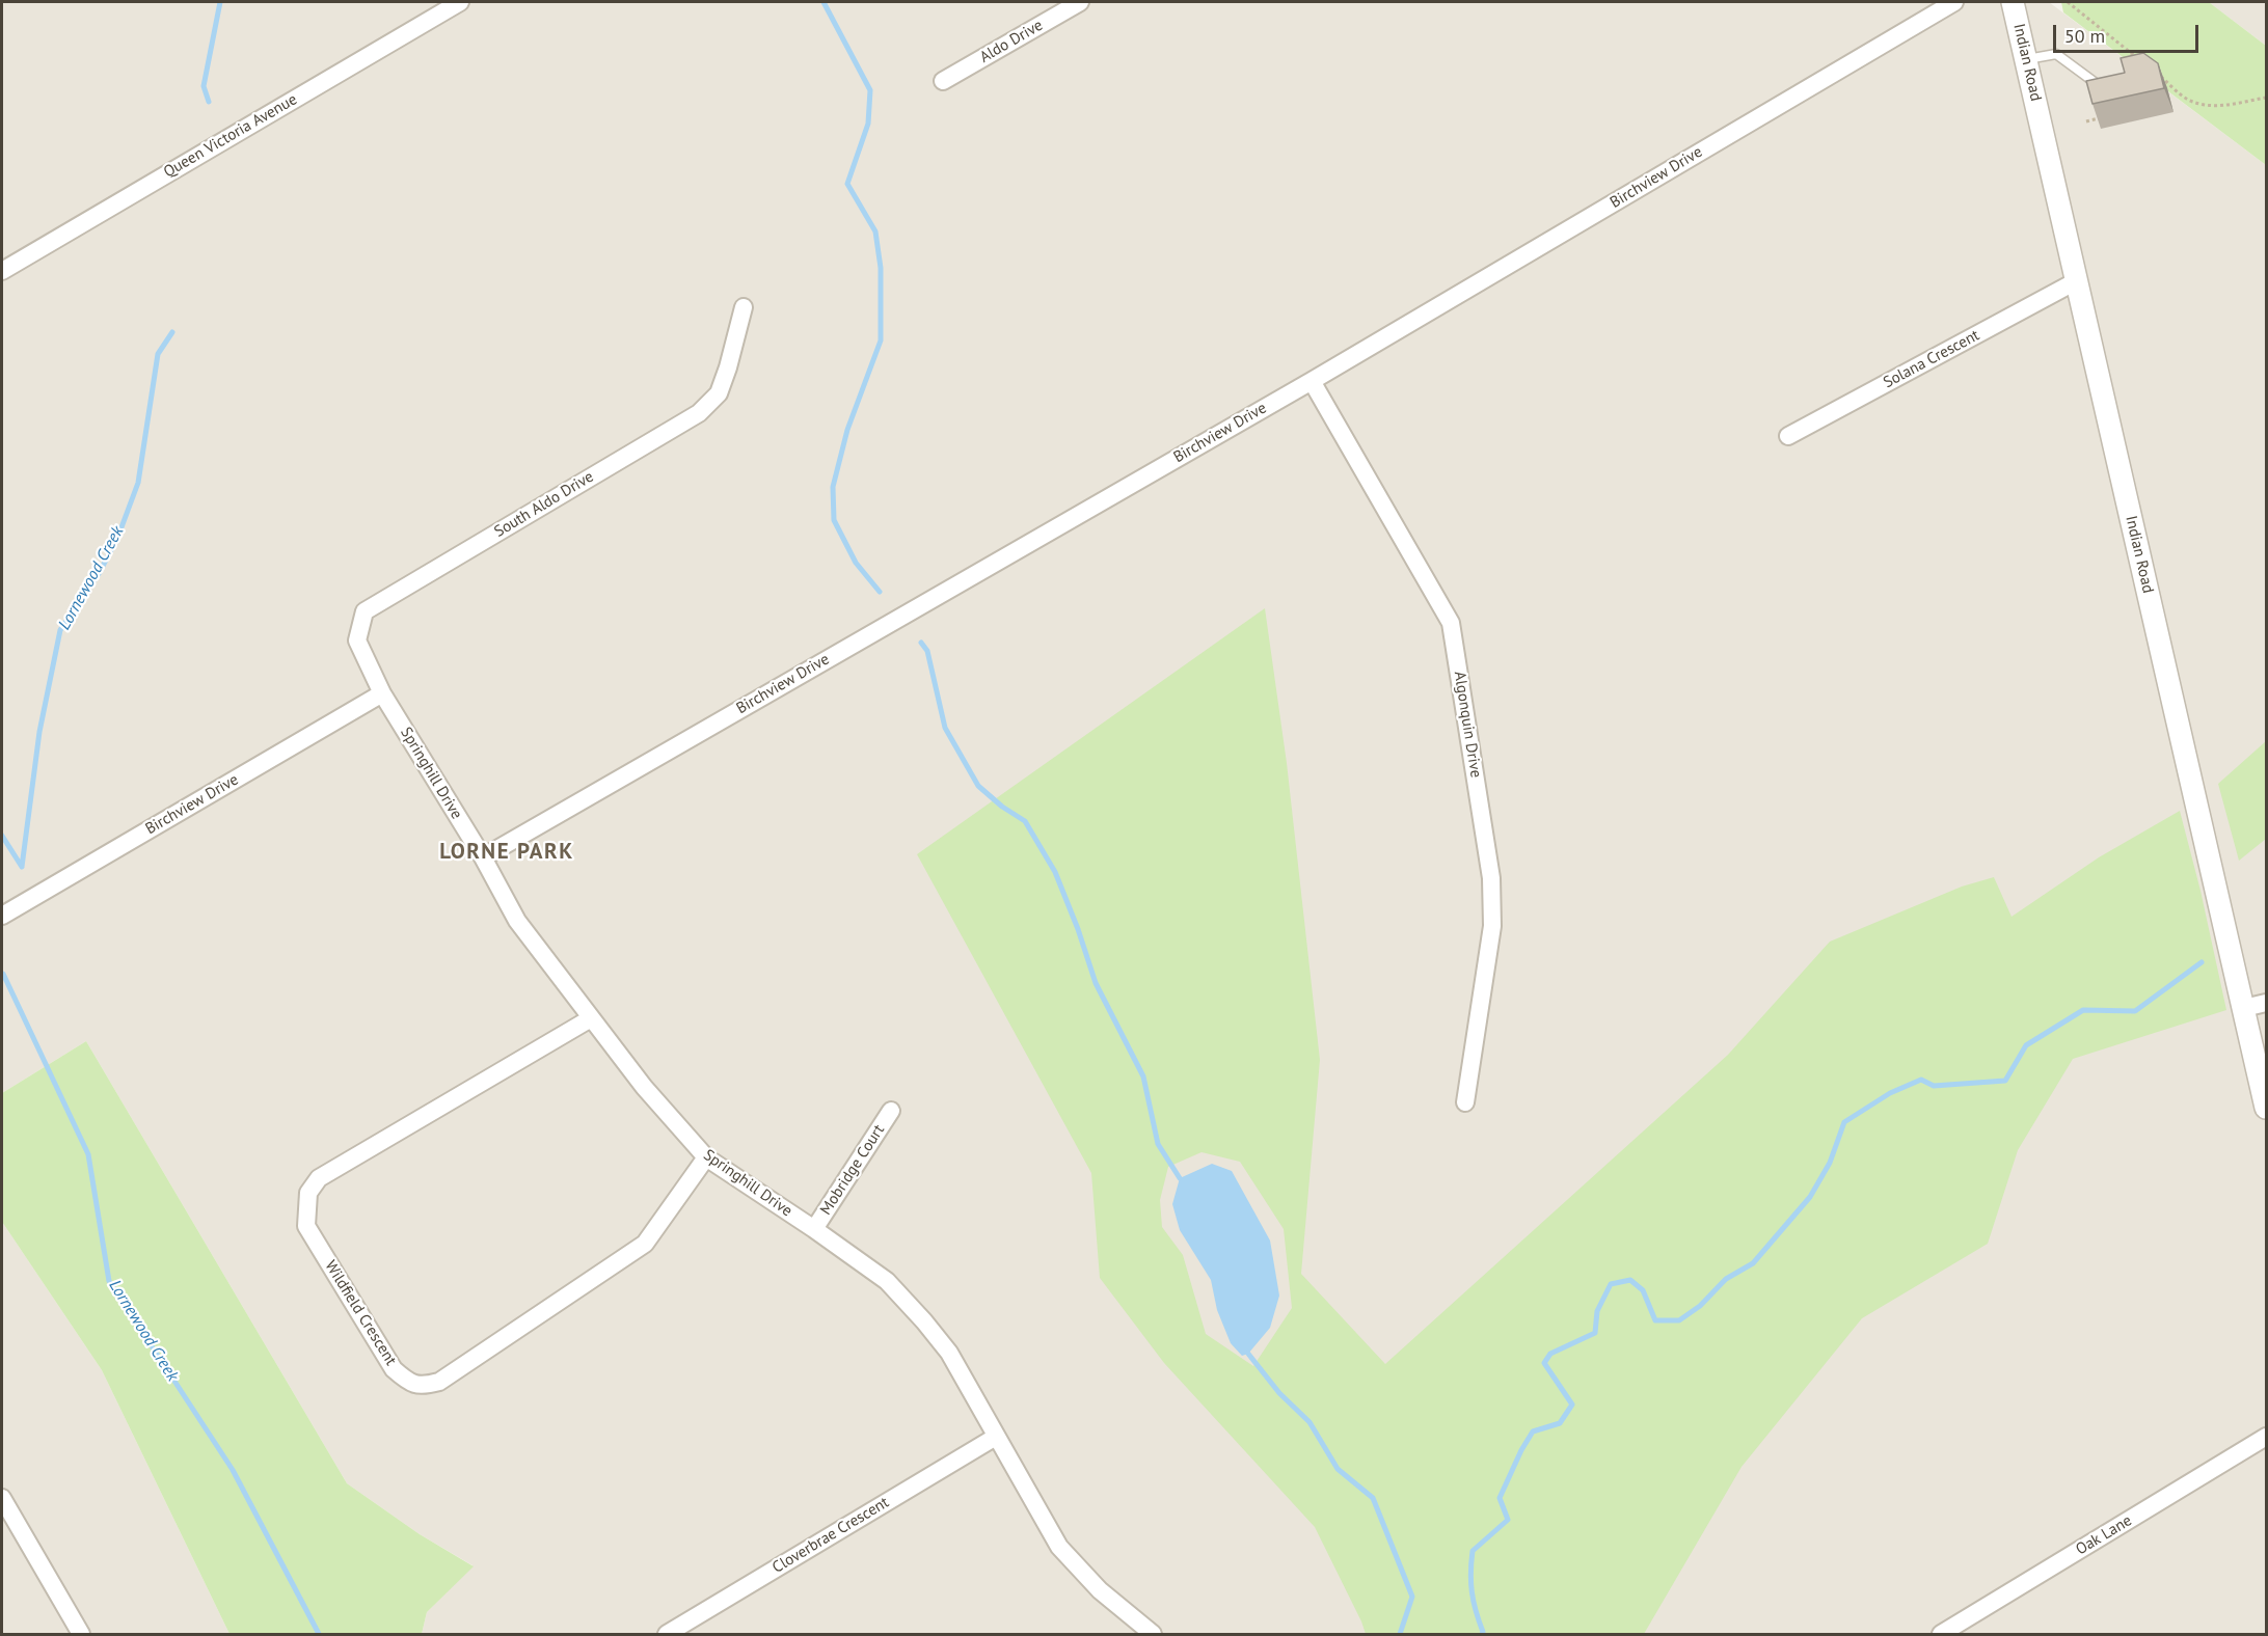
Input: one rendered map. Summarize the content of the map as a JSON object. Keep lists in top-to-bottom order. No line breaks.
{"streets":{"street":["Aldo Drive","Indian Road","Queen Victoria Avenue","Birchview Drive","Solana Crescent","South Aldo Drive","Algonquin Drive","Springhill Drive","Mobridge Court","Wildfield Crescent","Cloverbrae Crescent","Oak Lane"]},"crossings":[["Indian Road","Solana Crescent"],["Birchview Drive","South Aldo Drive"],["Birchview Drive","Algonquin Drive"],["Birchview Drive","Springhill Drive"],["South Aldo Drive","Springhill Drive"],["Springhill Drive","Mobridge Court"],["Springhill Drive","Wildfield Crescent"],["Springhill Drive","Cloverbrae Crescent"]],"districts":["LORNE PARK"],"water":["Lornewood Creek"],"scale_bar":"50 m"}
